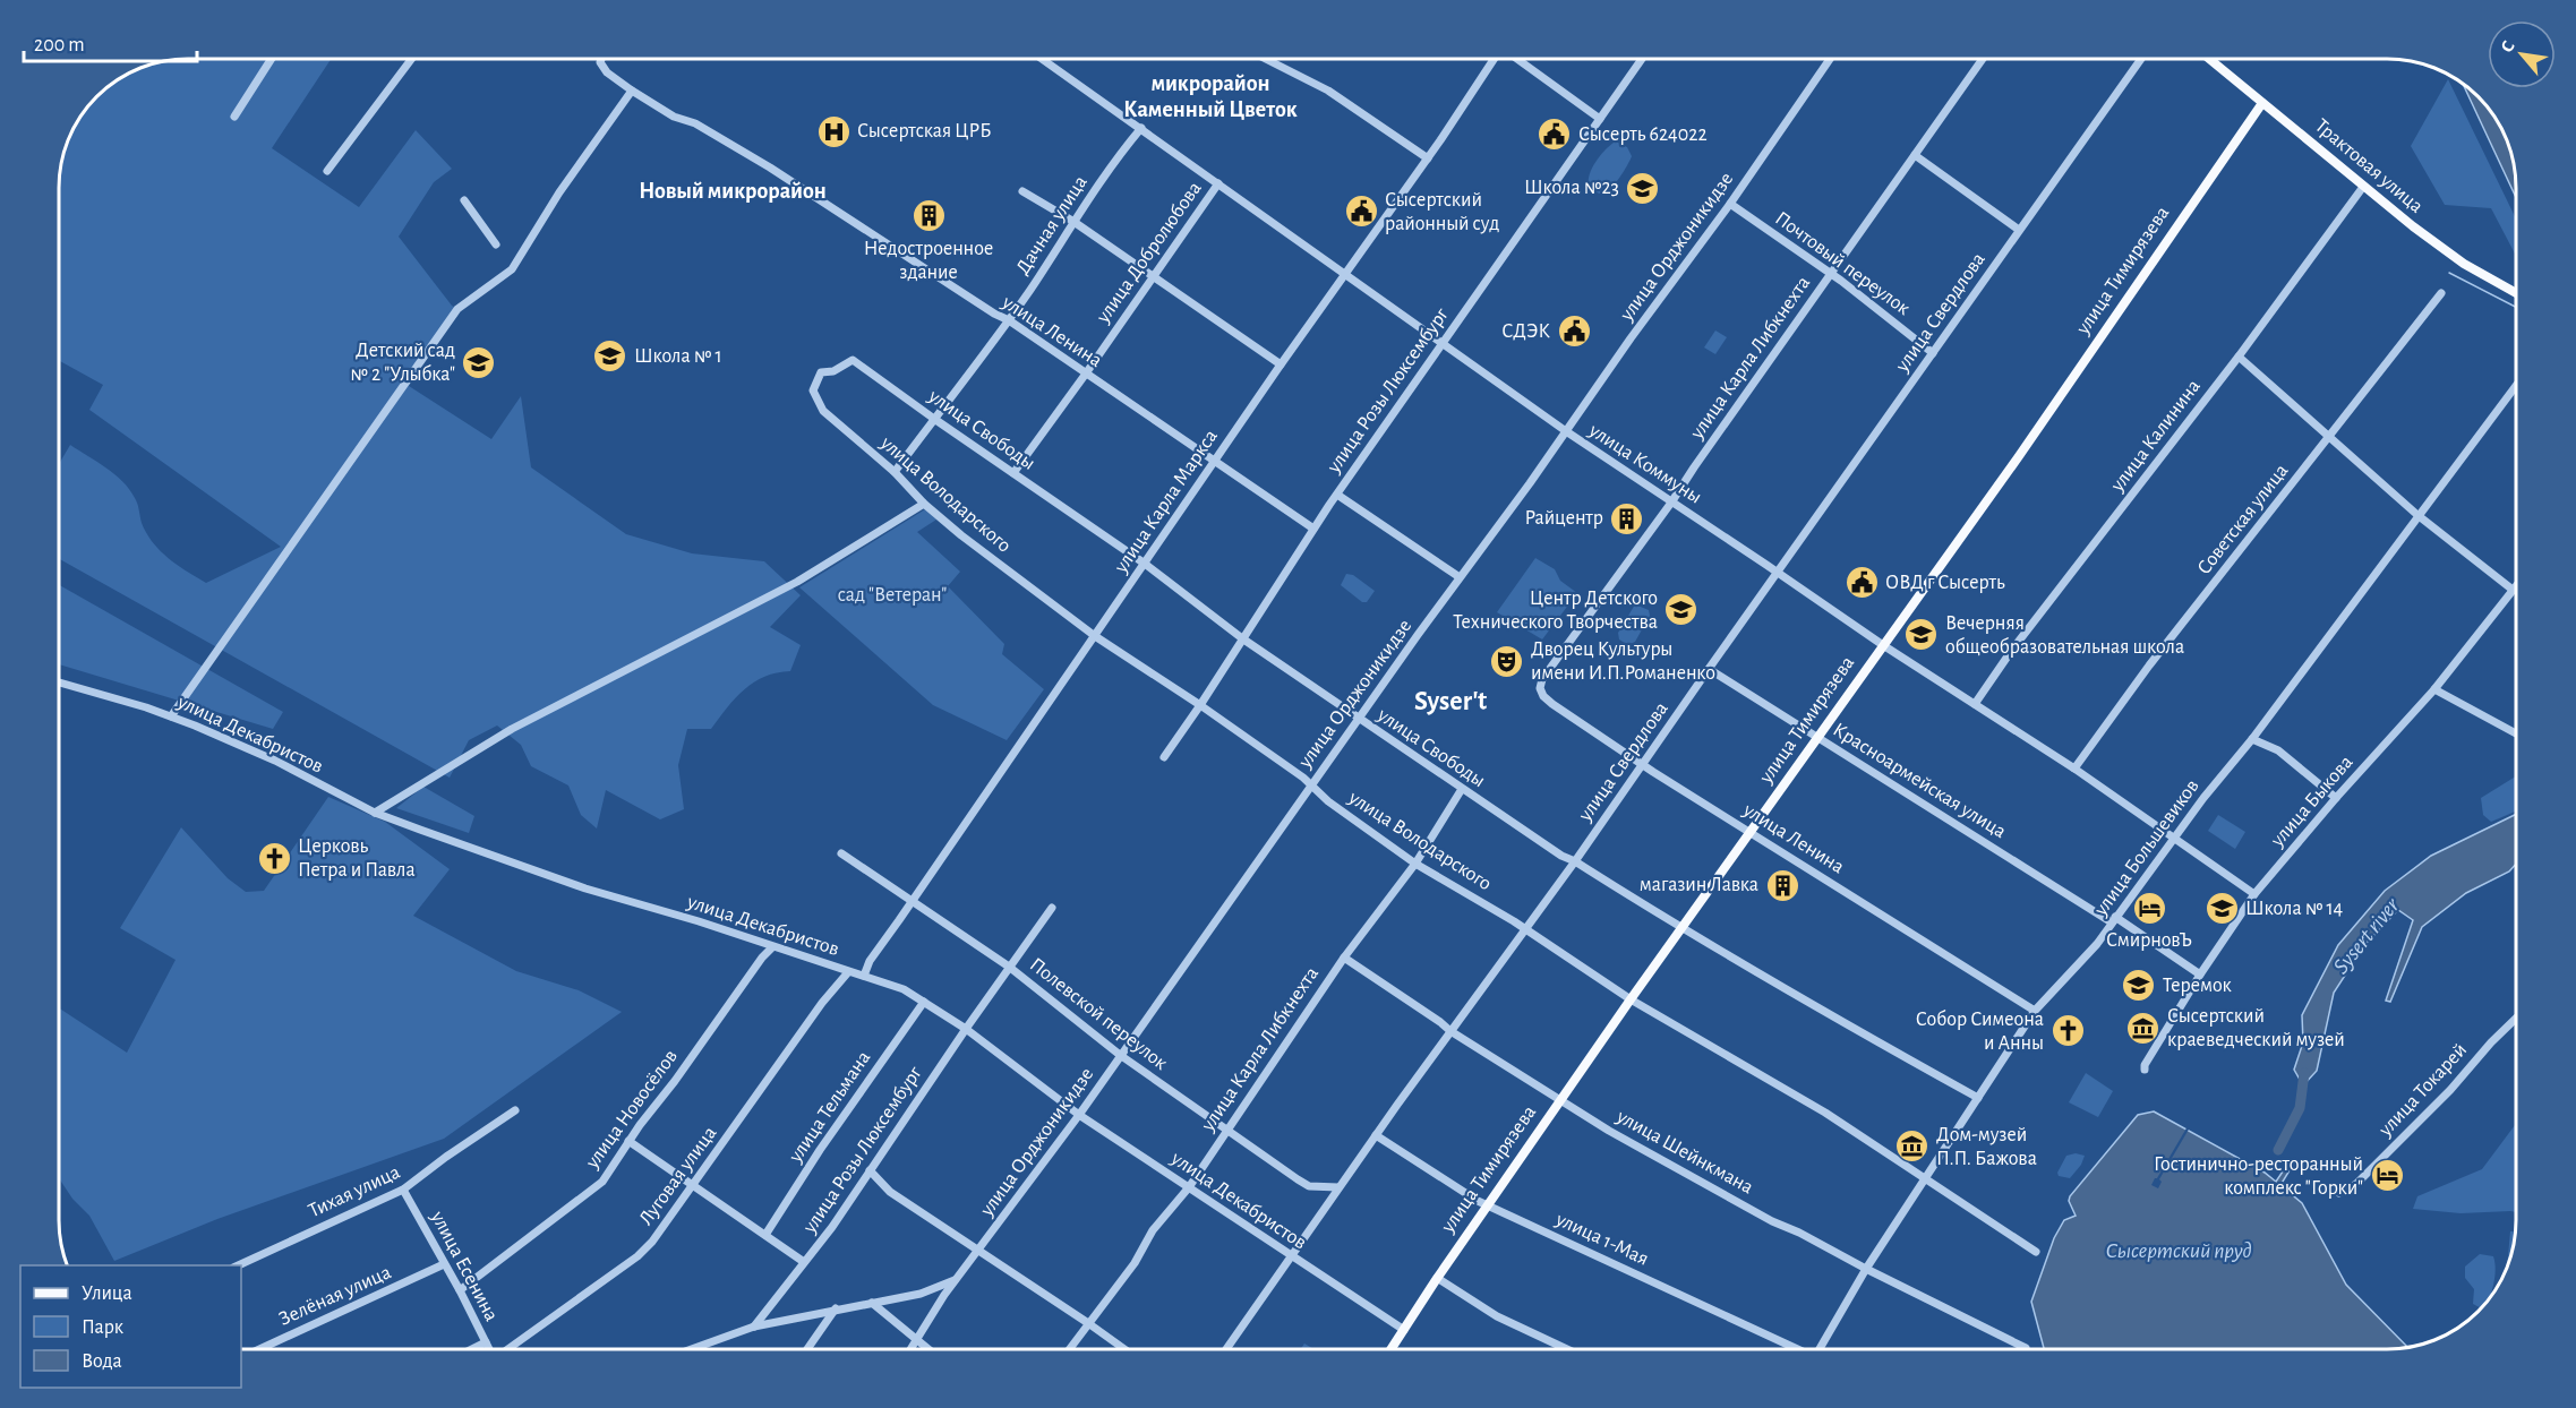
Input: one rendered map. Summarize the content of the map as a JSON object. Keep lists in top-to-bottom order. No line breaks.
{"streets":{"main road":["Трактовая улица","улица Тимирязева"],"street":["Дачная улица","улица Орджоникидзе","улица Добролюбова","Почтовый переулок","улица Свердлова","улица Ленина","улица Карла Либкнехта","улица Розы Люксембург","улица Свободы","улица Калинина","улица Коммуны","улица Володарского","улица Карла Маркса","Советская улица","улица Декабристов","Красноармейская улица","улица Быкова","улица Большевиков","Полевской переулок","улица Токарей","улица Тельмана","улица Новосёлов","улица Шейнкмана","Луговая улица","Тихая улица","улица 1-Мая","улица Есенина","Зелёная улица"]},"crossings":[["Трактовая улица","улица Тимирязева"],["Трактовая улица","улица Калинина"],["Дачная улица","улица Ленина"],["Дачная улица","улица Свободы"],["Дачная улица","улица Коммуны"],["Дачная улица","улица Володарского"],["улица Орджоникидзе","Почтовый переулок"],["улица Орджоникидзе","улица Свободы"],["улица Орджоникидзе","улица Коммуны"],["улица Орджоникидзе","улица Володарского"],["улица Орджоникидзе","улица Декабристов"],["улица Орджоникидзе","Полевской переулок"],["улица Добролюбова","улица Ленина"],["улица Добролюбова","улица Свободы"],["улица Добролюбова","улица Коммуны"],["Почтовый переулок","улица Свердлова"],["Почтовый переулок","улица Карла Либкнехта"],["улица Тимирязева","улица Ленина"],["улица Тимирязева","улица Свободы"],["улица Тимирязева","улица Коммуны"],["улица Тимирязева","улица Володарского"],["улица Тимирязева","улица Декабристов"],["улица Тимирязева","Красноармейская улица"],["улица Тимирязева","улица Шейнкмана"],["улица Тимирязева","улица 1-Мая"],["улица Свердлова","улица Ленина"],["улица Свердлова","улица Свободы"],["улица Свердлова","улица Коммуны"],["улица Свердлова","улица Володарского"],["улица Свердлова","улица Декабристов"],["улица Свердлова","Красноармейская улица"],["улица Свердлова","Полевской переулок"],["улица Свердлова","улица Шейнкмана"],["улица Свердлова","улица 1-Мая"],["улица Ленина","улица Карла Либкнехта"],["улица Ленина","улица Розы Люксембург"],["улица Ленина","улица Карла Маркса"],["улица Ленина","улица Большевиков"],["улица Карла Либкнехта","улица Свободы"],["улица Карла Либкнехта","улица Коммуны"],["улица Карла Либкнехта","улица Володарского"],["улица Карла Либкнехта","улица Декабристов"],["улица Карла Либкнехта","Полевской переулок"],["улица Карла Либкнехта","улица Шейнкмана"],["улица Розы Люксембург","улица Свободы"],["улица Розы Люксембург","улица Коммуны"],["улица Розы Люксембург","улица Володарского"],["улица Розы Люксембург","улица Декабристов"],["улица Розы Люксембург","Полевской переулок"],["улица Свободы","улица Володарского"],["улица Свободы","улица Карла Маркса"],["улица Свободы","улица Большевиков"],["улица Калинина","улица Коммуны"],["улица Коммуны","улица Карла Маркса"],["улица Коммуны","Советская улица"],["улица Коммуны","улица Быкова"],["улица Коммуны","улица Большевиков"],["улица Володарского","улица Карла Маркса"],["улица Володарского","улица Большевиков"],["улица Карла Маркса","улица Декабристов"],["улица Карла Маркса","Полевской переулок"],["улица Декабристов","улица Тельмана"],["улица Декабристов","улица Новосёлов"],["улица Декабристов","Луговая улица"],["Красноармейская улица","улица Быкова"],["Красноармейская улица","улица Большевиков"],["улица Большевиков","улица Шейнкмана"],["улица Новосёлов","улица Есенина"],["Тихая улица","улица Есенина"],["улица Есенина","Зелёная улица"]],"districts":["микрорайон Каменный Цветок","Новый микрорайон","Syser't"],"water":["Sysert river","Сысертский пруд"],"parks":["сад \"Ветеран\""],"places":{"hospital":["Сысертская ЦРБ"],"public building":["Сысерть 624022","Сысертский районный суд","СДЭК","ОВД г Сысерть"],"school or university":["Школа №23","Школа № 1","Детский сад № 2 \"Улыбка\"","Центр Детского Технического Творчества","Вечерняя общеобразовательная школа","Школа № 14","Теремок"],"building":["Недостроенное здание","Райцентр","магазин Лавка"],"theatre":["Дворец Культуры имени И.П.Романенко"],"church":["Церковь Петра и Павла","Собор Симеона и Анны"],"hotel":["СмирновЪ","Гостинично-ресторанный комплекс \"Горки\""],"museum":["Сысертский краеведческий музей","Дом-музей П.П. Бажова"]},"legend":["Улица","Парк","Вода"],"scale_bar":"200 m","north":"top left"}
